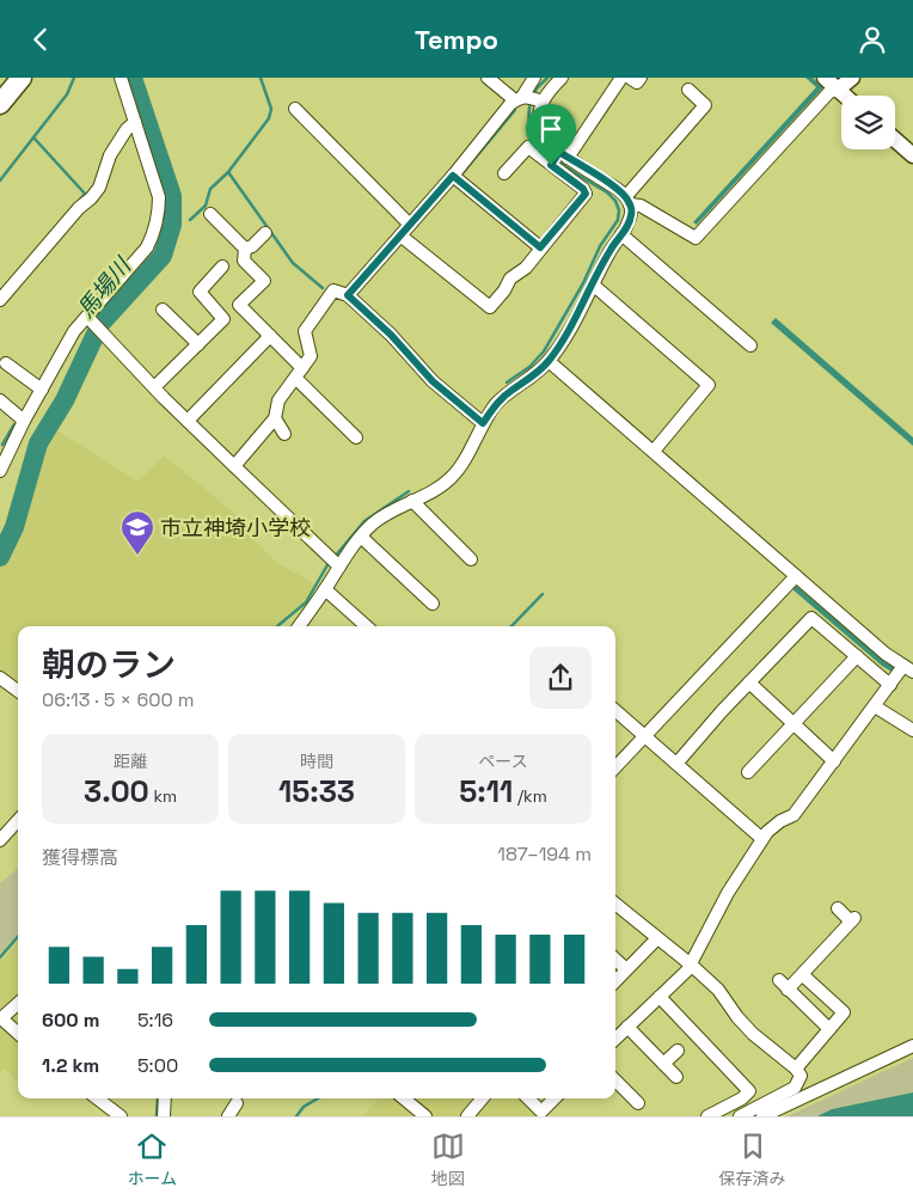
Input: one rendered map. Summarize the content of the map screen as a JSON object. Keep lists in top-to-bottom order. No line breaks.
{"water":["馬場川"],"places":{"school or university":["市立神埼小学校"]},"page":{"header":"Tempo","heading":["朝のラン","06:13 · 5 × 600 m"],"stats":[["距離","3.00 km"],["時間","15:33"],["ペース","5:11 /km"]],"chart":["獲得標高","187–194 m"],"list":[{"name":"600 m","note":"5:16"},{"name":"1.2 km","note":"5:00"}],"tabs":["ホーム","地図","保存済み"]}}
